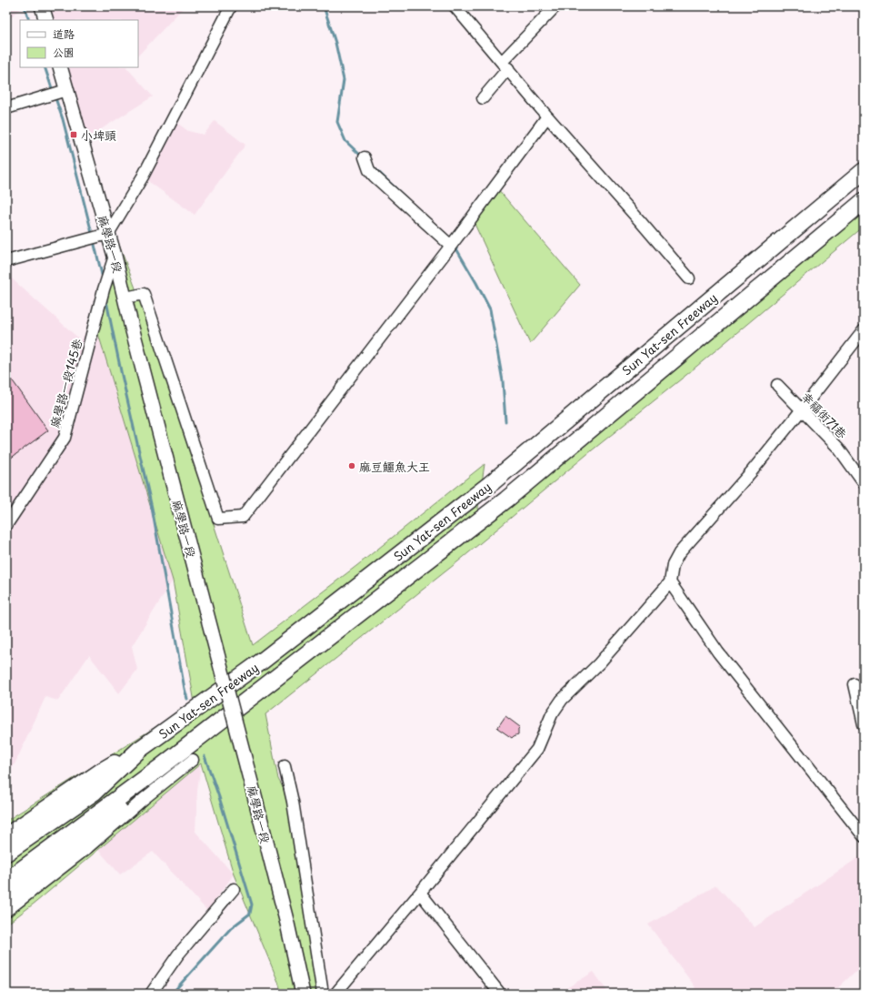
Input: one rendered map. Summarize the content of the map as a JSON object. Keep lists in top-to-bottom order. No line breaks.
{"streets":{"highway":["Sun Yat-sen Freeway"],"main road":["麻學路一段"],"lane":["麻學路一段145巷","幸福街71巷"]},"crossings":[["麻學路一段","麻學路一段145巷"]],"places":{"transit":["小埤頭"],"other":["麻豆鱷魚大王"]},"legend":["道路","公園"]}
